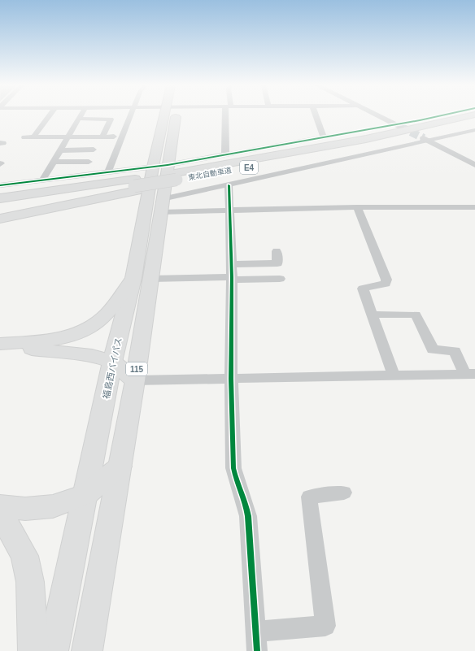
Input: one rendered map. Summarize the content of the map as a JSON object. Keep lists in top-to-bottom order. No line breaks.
{"streets":{"highway":["E4","東北自動車道","福島西バイパス","115"]},"crossings":[["東北自動車道","福島西バイパス"]]}
